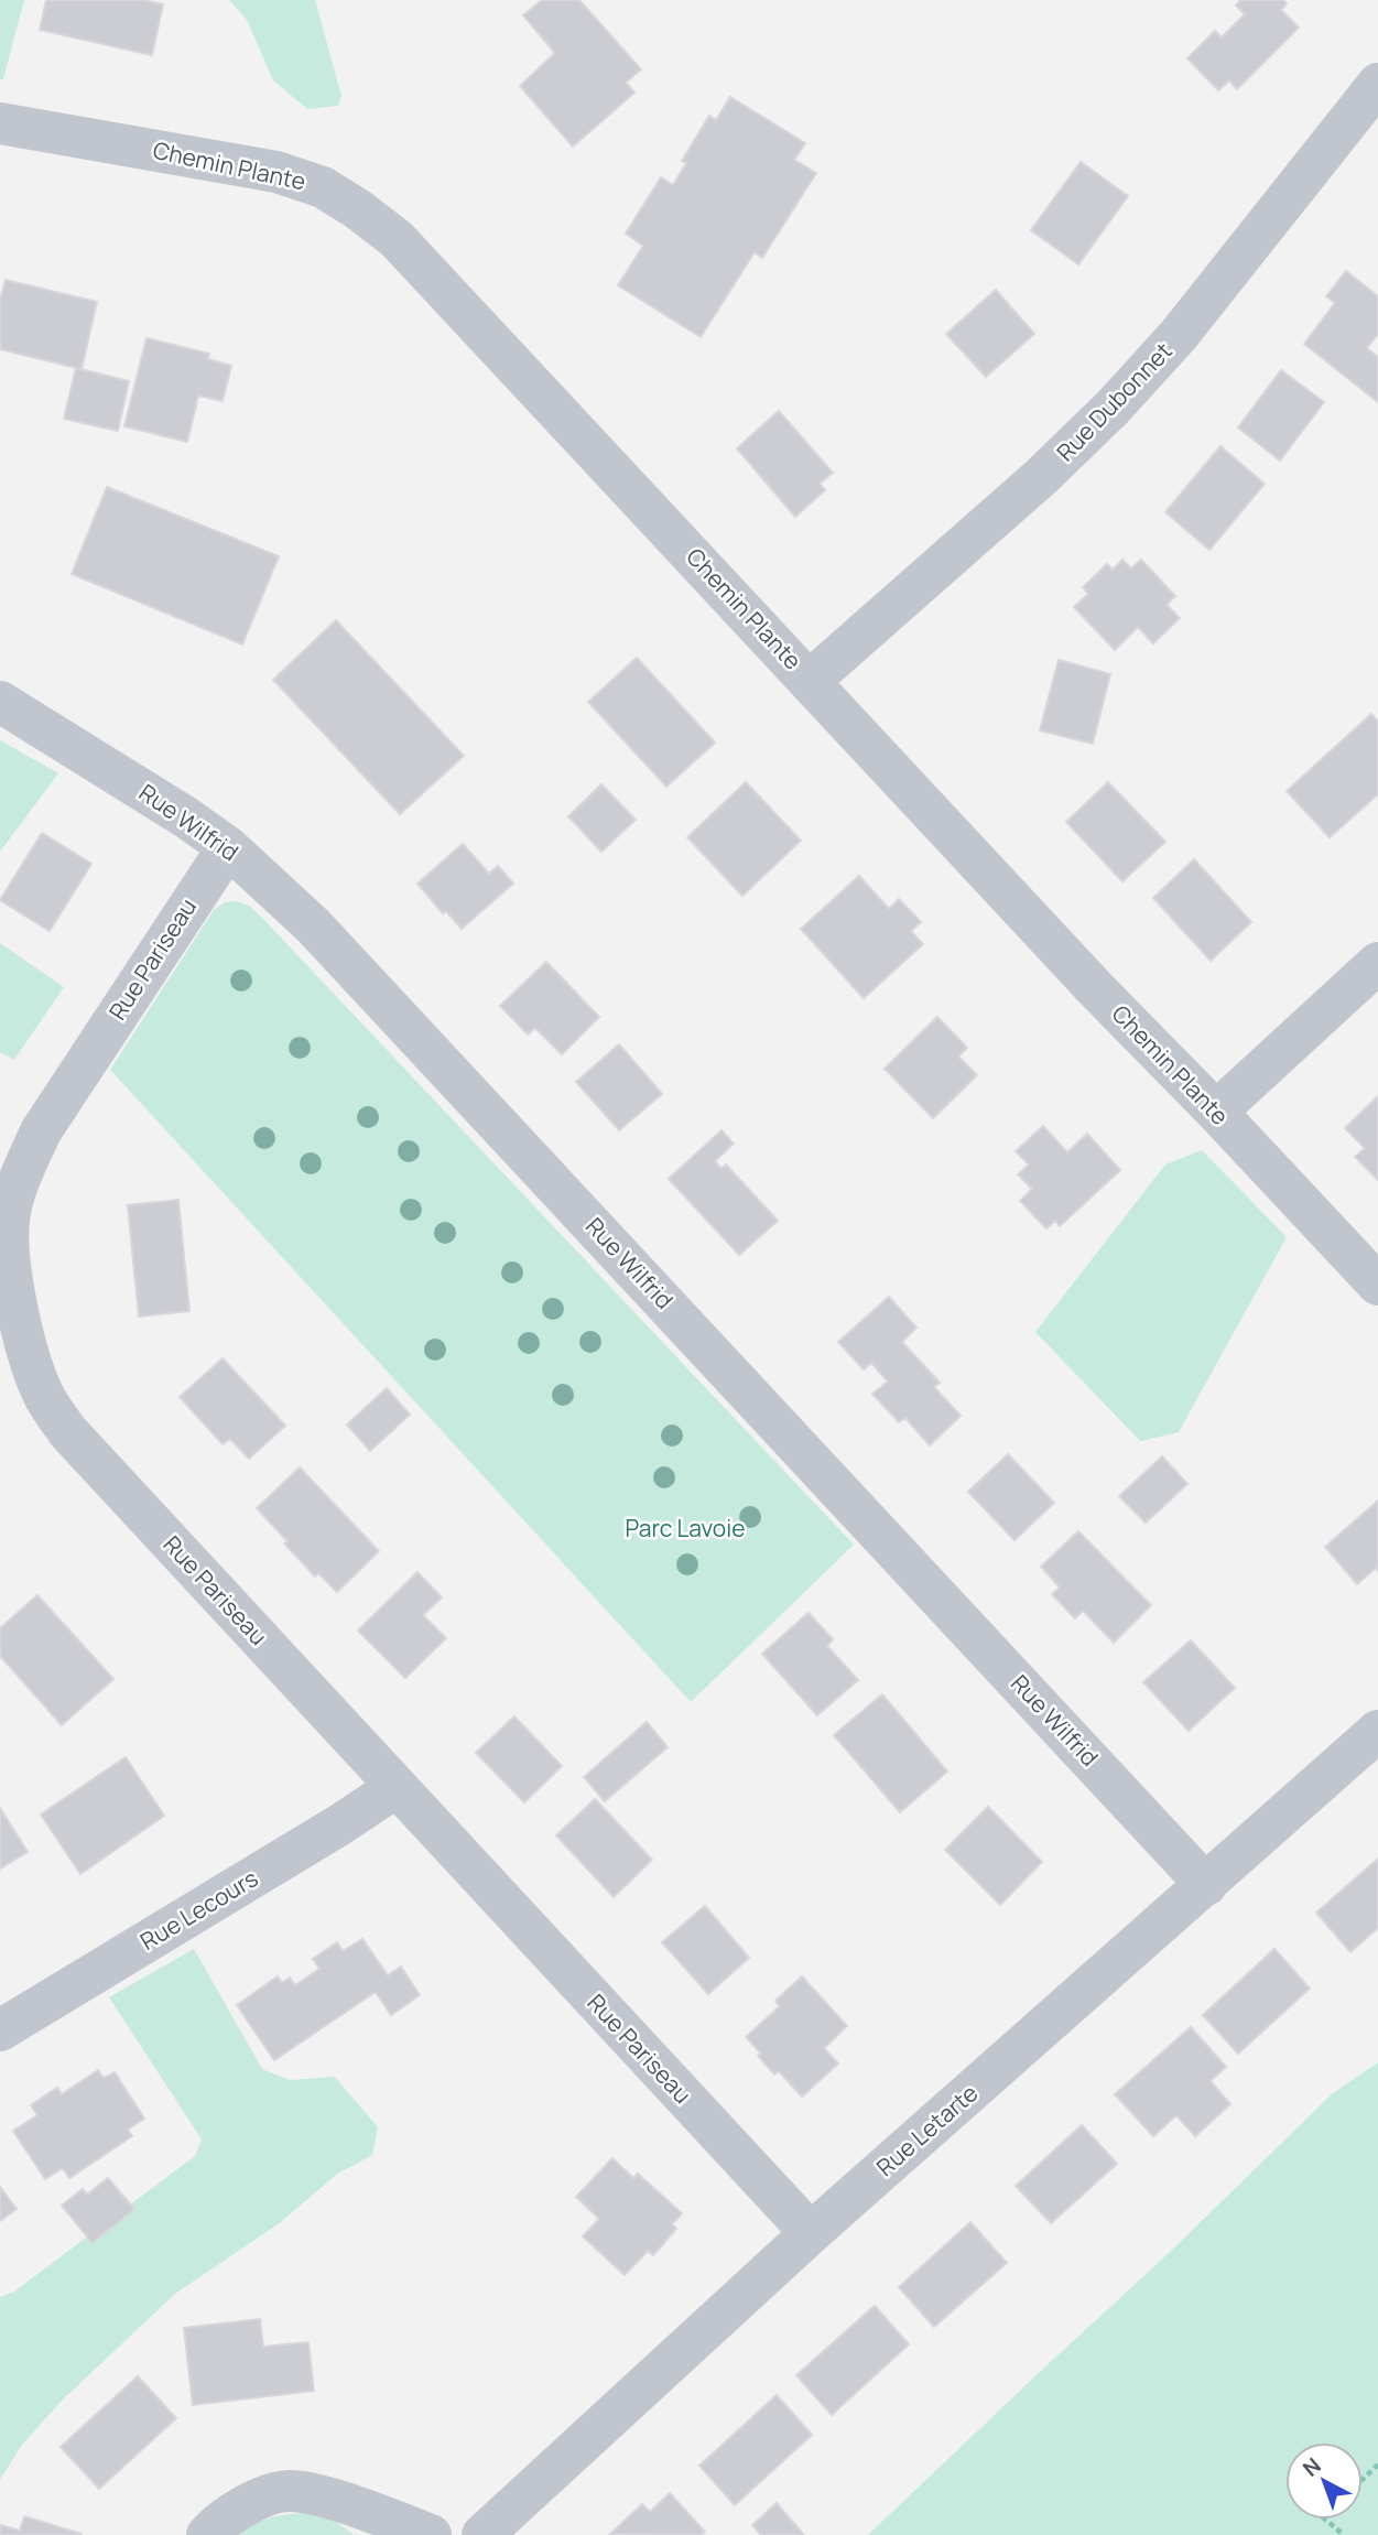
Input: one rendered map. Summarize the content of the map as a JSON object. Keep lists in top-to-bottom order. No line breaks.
{"streets":{"street":["Chemin Plante","Rue Dubonnet","Rue Wilfrid","Rue Pariseau","Rue Lecours","Rue Letarte"]},"crossings":[["Chemin Plante","Rue Dubonnet"],["Rue Wilfrid","Rue Pariseau"],["Rue Wilfrid","Rue Letarte"],["Rue Pariseau","Rue Lecours"],["Rue Pariseau","Rue Letarte"]],"parks":["Parc Lavoie"],"north":"top left"}
